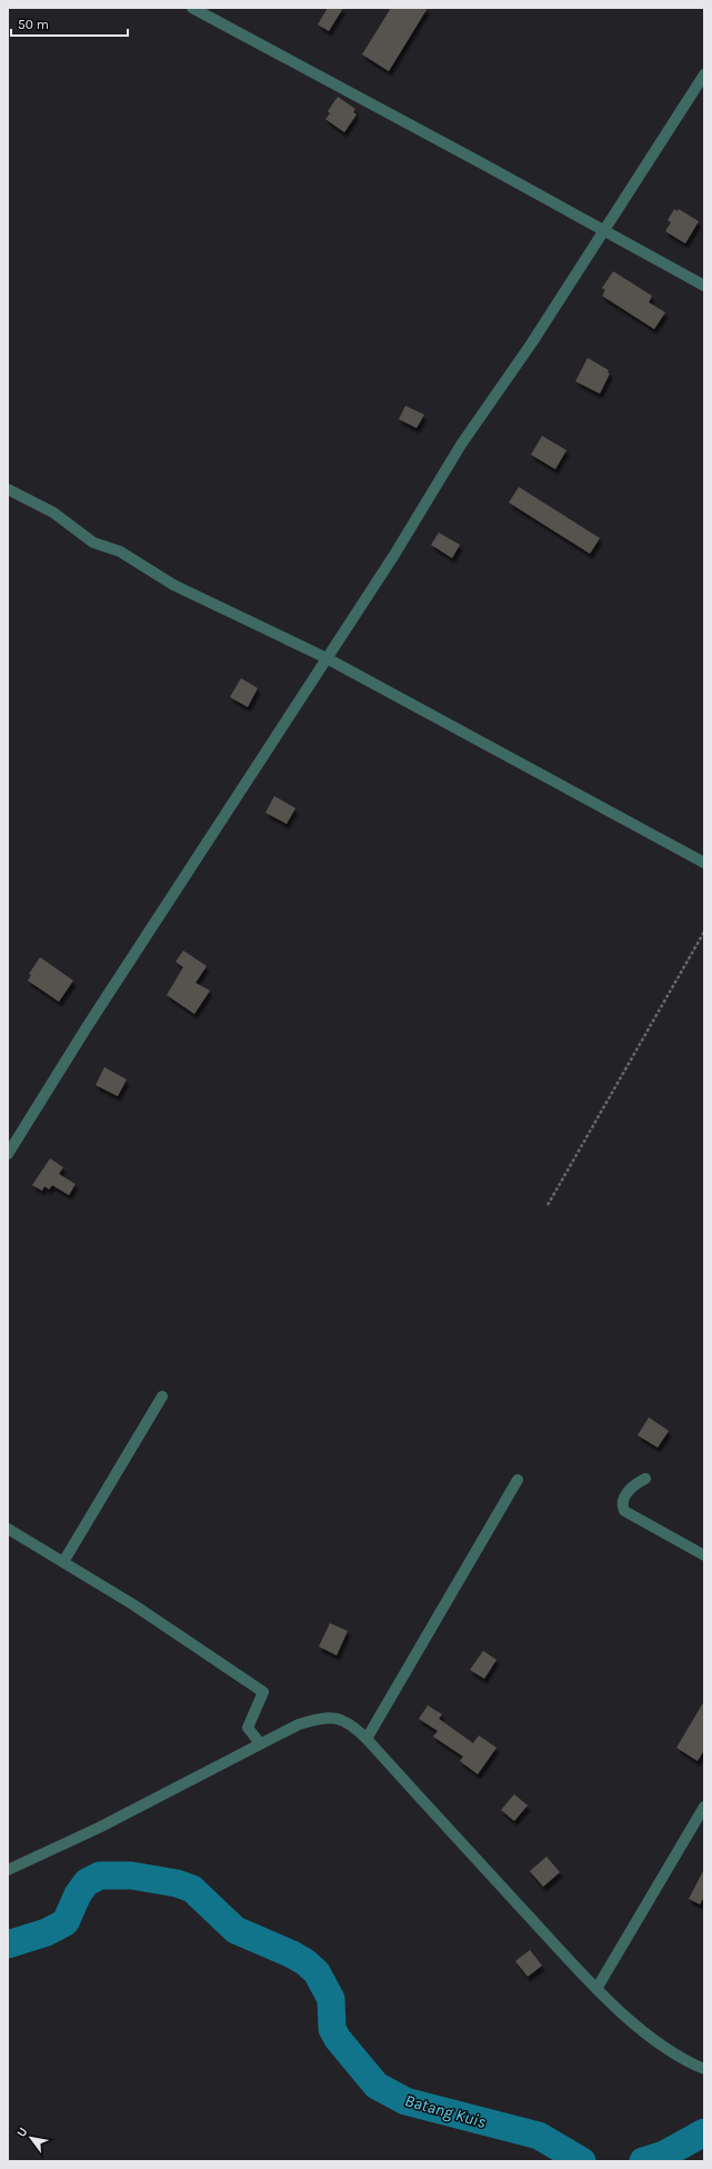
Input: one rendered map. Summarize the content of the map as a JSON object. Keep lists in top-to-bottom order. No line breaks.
{"water":["Batang Kuis"],"scale_bar":"50 m","north":"top left"}
